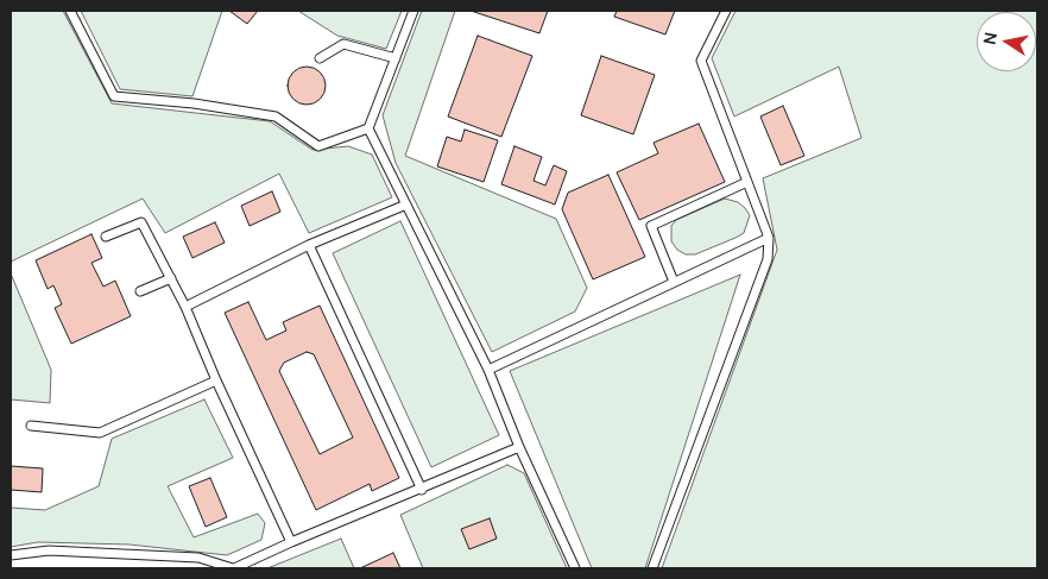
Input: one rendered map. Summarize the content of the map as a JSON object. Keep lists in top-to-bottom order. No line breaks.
{"north":"left"}
